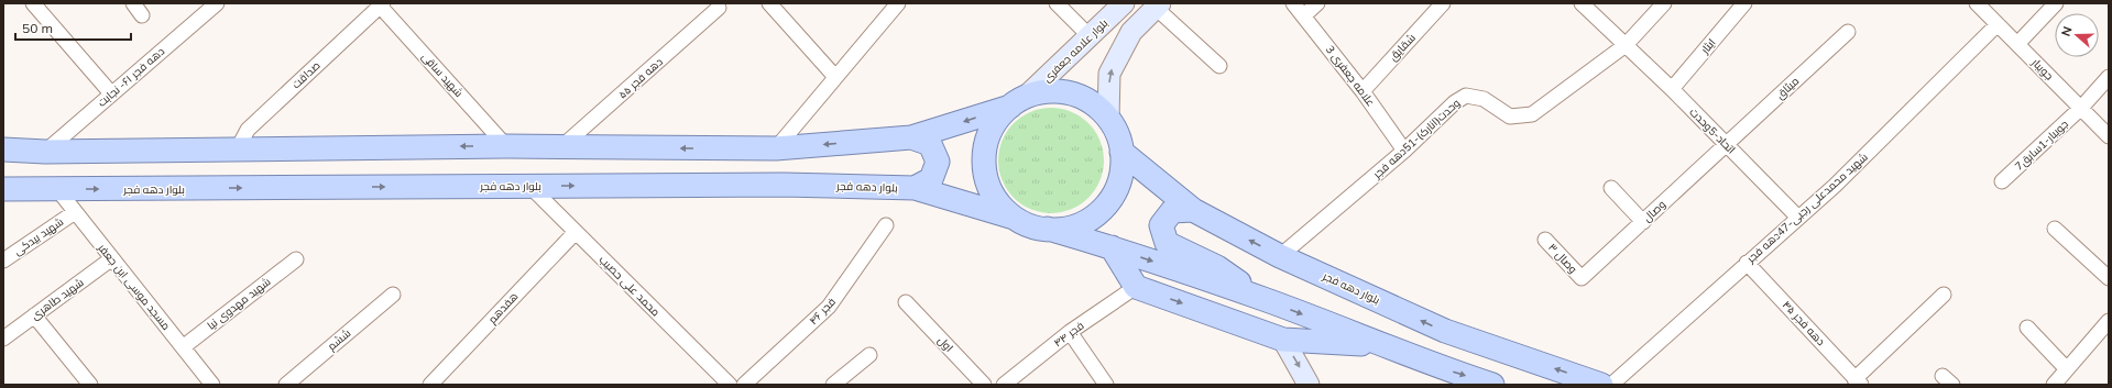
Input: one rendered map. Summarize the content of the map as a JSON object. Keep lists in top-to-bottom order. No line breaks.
{"streets":{"main road":["بلوار علامه جعفری","بلوار دهه فجر"],"street":["ایثار","شقایق","جویبار","صداقت","شهید ساقی","علامه جعفری 3","دهه فجر ۶۱- نجابت","دهه فجر ۵۵","میثاق","اتحاد-5وحدت","وحدت(انارک)-51دهه فجر","7جویبار-1سابق","شهید محمدعلی رجبی-47دهه فجر","وصال","شهید بیدکی","وصال ۳","محمد علی حصیب","مسجد موسی ابن جعفر","شهید طاهری","شهید مهدوی نیا","هفدهم","فجر ۴۶","دهه فجر ۴۵","فجر ۴۴","ششم","اول"]},"crossings":[["ایثار","اتحاد-5وحدت"],["شقایق","علامه جعفری 3"],["بلوار علامه جعفری","بلوار دهه فجر"],["جویبار","7جویبار-1سابق"],["جویبار","شهید محمدعلی رجبی-47دهه فجر"],["صداقت","شهید ساقی"],["علامه جعفری 3","وحدت(انارک)-51دهه فجر"],["میثاق","اتحاد-5وحدت"],["میثاق","وصال"],["اتحاد-5وحدت","وحدت(انارک)-51دهه فجر"],["اتحاد-5وحدت","شهید محمدعلی رجبی-47دهه فجر"],["اتحاد-5وحدت","وصال"],["وحدت(انارک)-51دهه فجر","بلوار دهه فجر"],["بلوار دهه فجر","محمد علی حصیب"],["بلوار دهه فجر","مسجد موسی ابن جعفر"],["شهید محمدعلی رجبی-47دهه فجر","دهه فجر ۴۵"],["وصال","وصال ۳"],["شهید بیدکی","مسجد موسی ابن جعفر"],["محمد علی حصیب","هفدهم"],["مسجد موسی ابن جعفر","شهید طاهری"],["مسجد موسی ابن جعفر","شهید مهدوی نیا"]],"scale_bar":"50 m","north":"left"}
